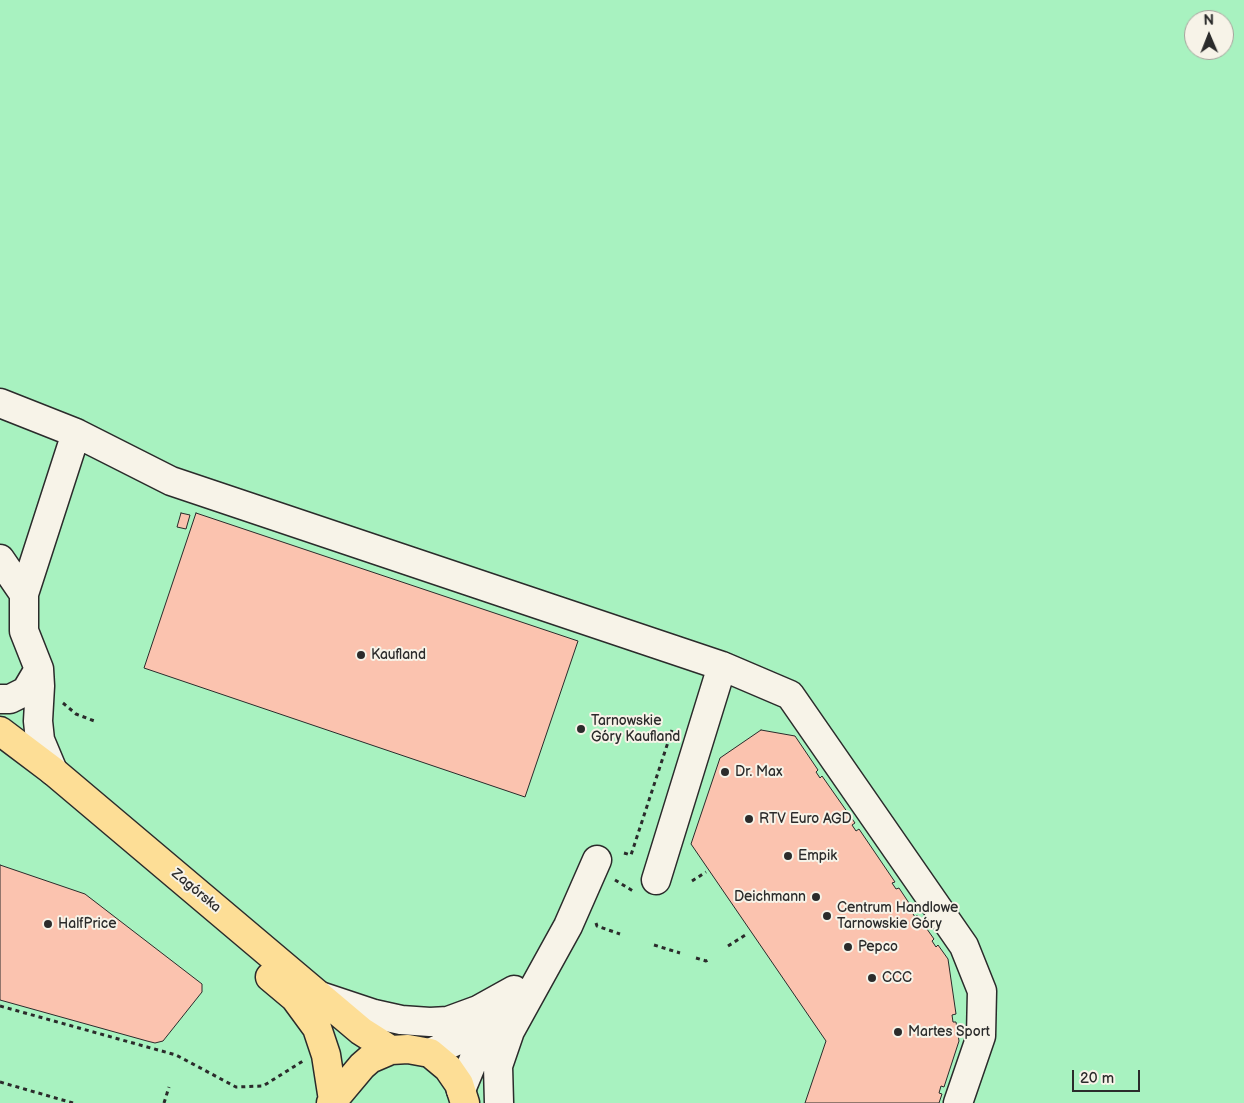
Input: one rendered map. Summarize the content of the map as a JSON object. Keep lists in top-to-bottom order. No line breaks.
{"streets":{"highway":["Zagórska"]},"places":["Kaufland","Tarnowskie Góry Kaufland","Dr. Max","RTV Euro AGD","Empik","Deichmann","Centrum Handlowe Tarnowskie Góry","HalfPrice","Pepco","CCC","Martes Sport"],"scale_bar":"20 m","north":"top"}
